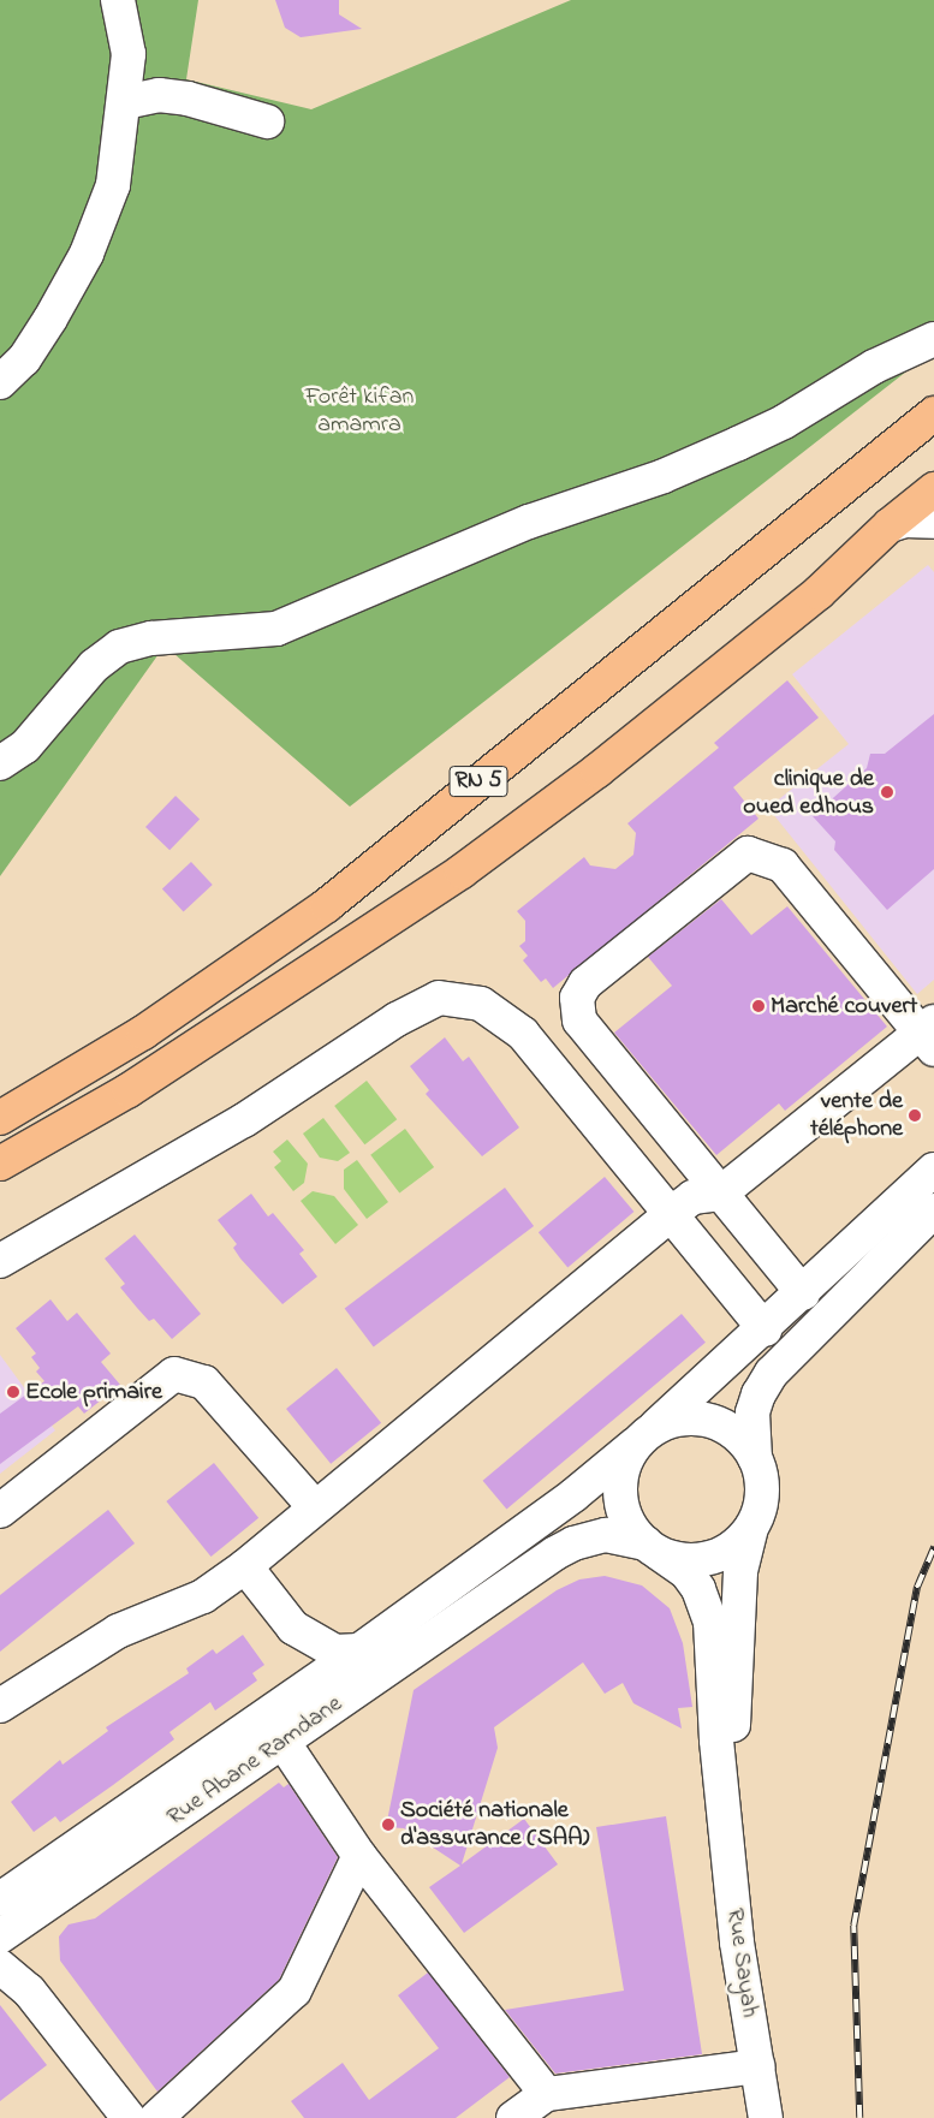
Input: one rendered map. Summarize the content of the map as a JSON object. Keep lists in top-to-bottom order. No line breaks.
{"streets":{"main road":["RN 5"],"street":["Rue Abane Ramdane","Rue Sayah"]},"crossings":[["Rue Abane Ramdane","Rue Sayah"]],"parks":["Forêt kifan amamra"],"places":["clinique de oued edhous","Marché couvert","vente de téléphone","Ecole primaire","Société nationale d'assurance (SAA)"]}
